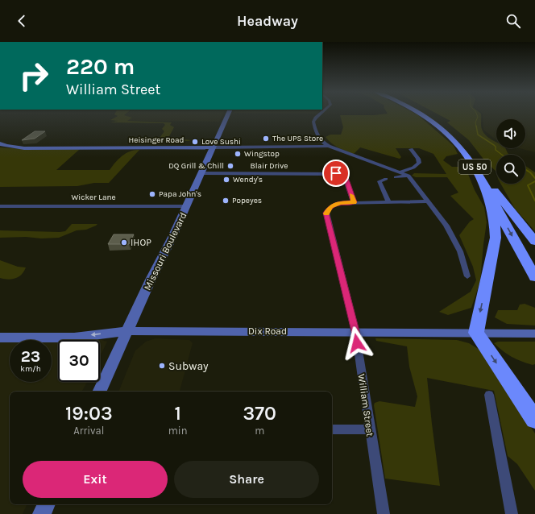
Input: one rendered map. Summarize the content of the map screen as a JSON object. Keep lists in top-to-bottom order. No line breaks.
{"streets":{"highway":["US 50"],"main road":["Heisinger Road","Missouri Boulevard","Dix Road"],"street":["Blair Drive","Wicker Lane","William Street"]},"crossings":[["Heisinger Road","Missouri Boulevard"],["Blair Drive","Missouri Boulevard"],["Blair Drive","William Street"],["Wicker Lane","Missouri Boulevard"],["Missouri Boulevard","Dix Road"],["Dix Road","William Street"]],"places":["The UPS Store","Love Sushi","Wingstop","DQ Grill & Chill","Wendy's","Papa John's","Popeyes","IHOP","Subway"],"page":{"header":"Headway","turn":["220 m","William Street"],"speed":"23 km/h","limit":"30","eta":["19:03","Arrival","1","min","370","m"],"buttons":["Exit","Share"]}}
